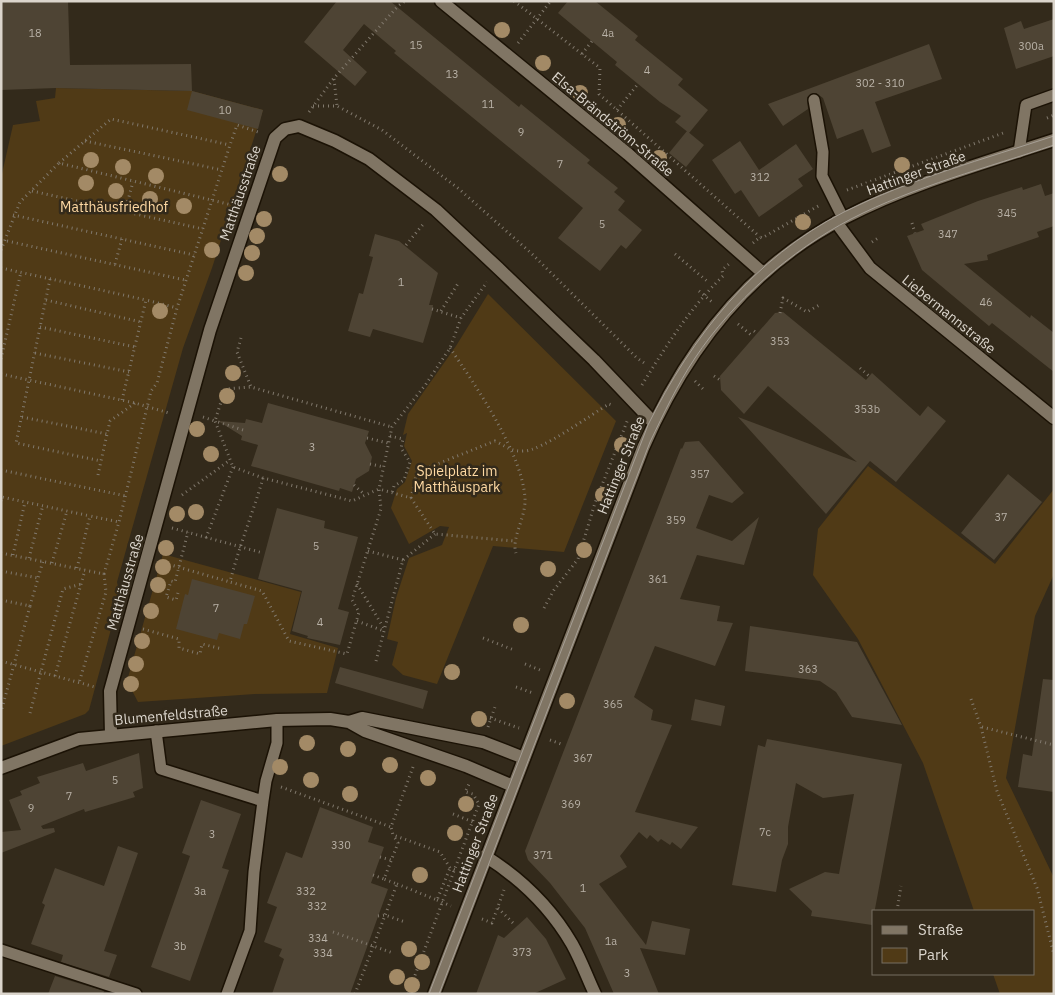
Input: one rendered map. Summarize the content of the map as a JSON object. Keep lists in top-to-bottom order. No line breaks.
{"streets":{"street":["Elsa-Brändström-Straße","Hattinger Straße","Matthäusstraße","Liebermannstraße","Blumenfeldstraße"]},"crossings":[["Elsa-Brändström-Straße","Hattinger Straße"],["Hattinger Straße","Liebermannstraße"],["Hattinger Straße","Blumenfeldstraße"],["Matthäusstraße","Blumenfeldstraße"]],"parks":["Matthäusfriedhof","Spielplatz im Matthäuspark"],"house_numbers":["18","4a","15","300a","4","13","302 - 310","11","10","9","7","312","345","5","347","1","46","353","353b","3","357","37","359","5","361","7","4","363","365","367","5","7","369","9","7c","3","330","371","1","3a","332","332","334","1a","3b","373","334","3"],"legend":["Straße","Park"]}
